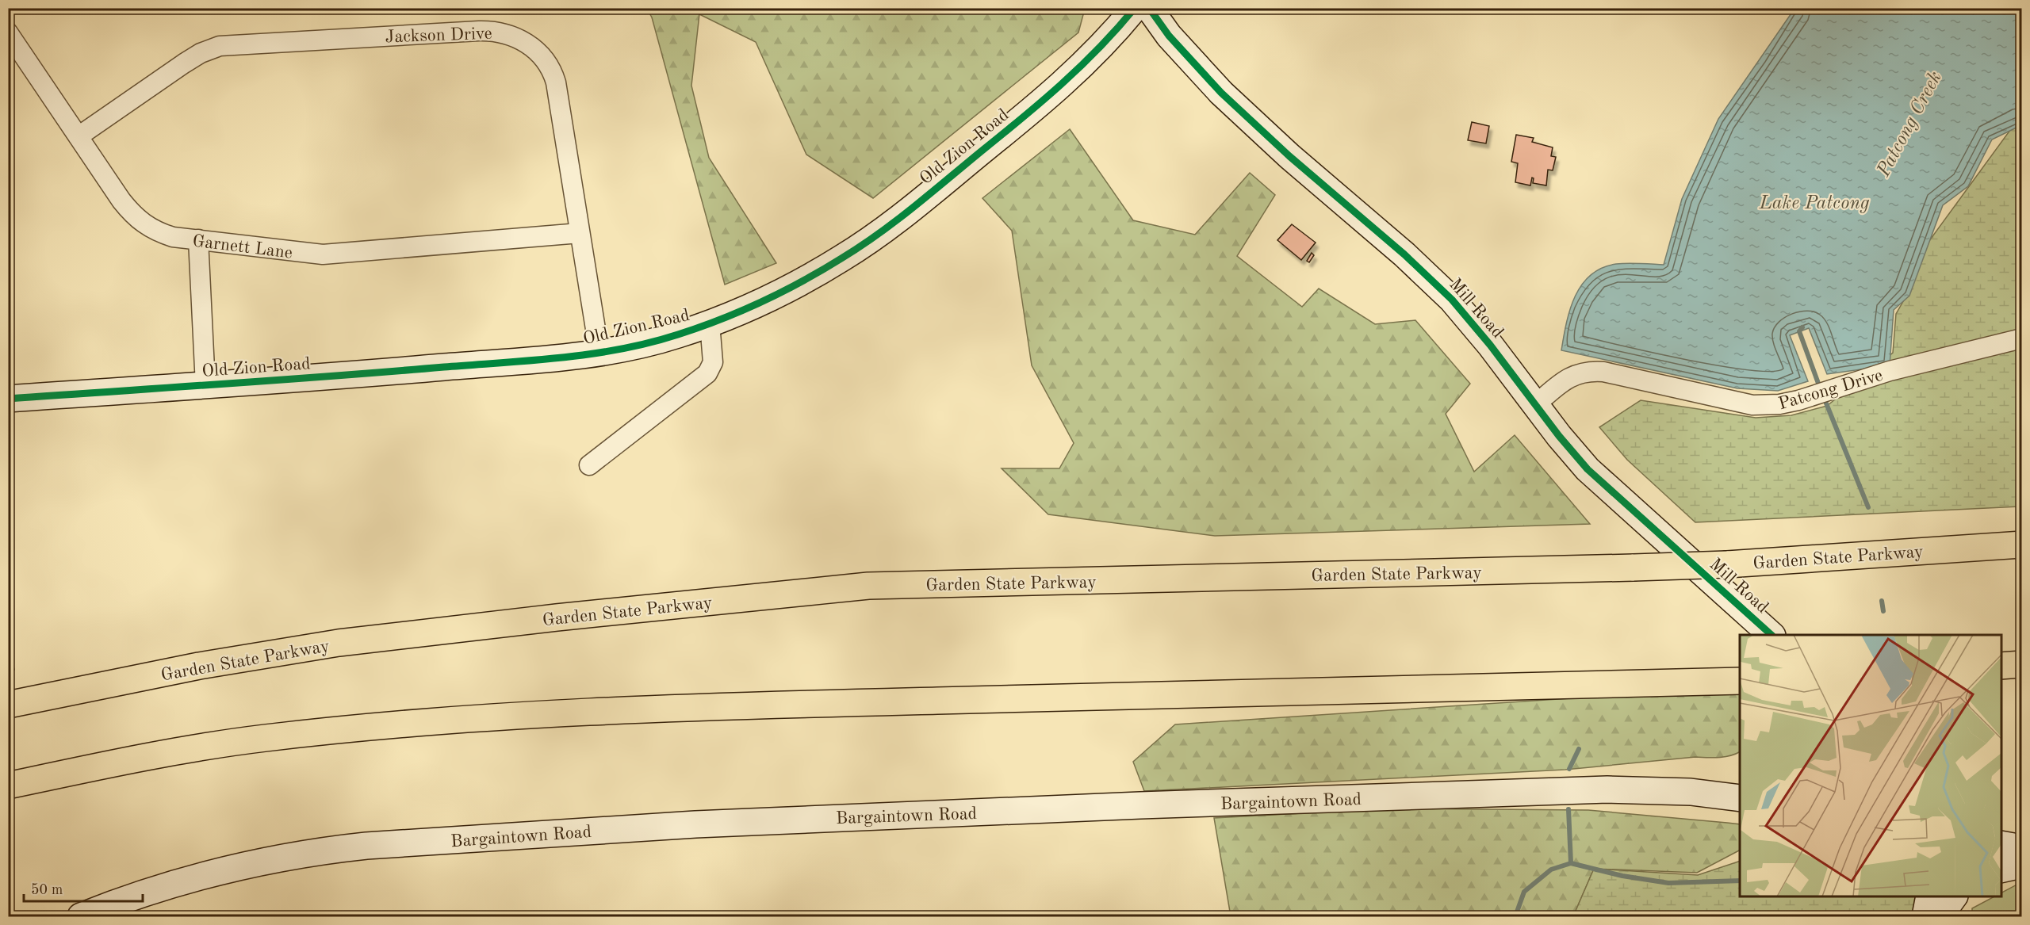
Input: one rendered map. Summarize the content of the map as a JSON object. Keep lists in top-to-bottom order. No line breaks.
{"streets":{"highway":["Garden State Parkway"],"street":["Jackson Drive","Old Zion Road","Garnett Lane","Mill Road","Patcong Drive","Bargaintown Road"]},"crossings":[["Jackson Drive","Old Zion Road"],["Jackson Drive","Garnett Lane"],["Mill Road","Patcong Drive"]],"water":["Patcong Creek","Lake Patcong"],"scale_bar":"50 m"}
